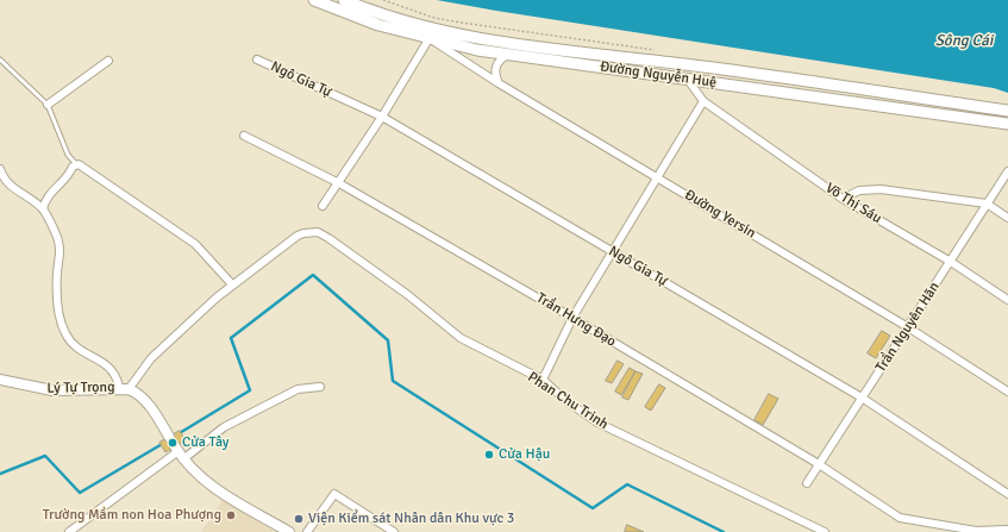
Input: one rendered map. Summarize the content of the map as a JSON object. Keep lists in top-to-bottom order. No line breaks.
{"streets":{"main road":["Đường Nguyễn Huệ"],"street":["Ngô Gia Tự","Võ Thị Sáu","Đường Yersin","Trần Hưng Đạo","Trần Nguyên Hãn","Lý Tự Trọng","Phan Chu Trinh"]},"crossings":[["Đường Nguyễn Huệ","Đường Yersin"],["Ngô Gia Tự","Trần Nguyên Hãn"],["Võ Thị Sáu","Trần Nguyên Hãn"],["Đường Yersin","Trần Nguyên Hãn"],["Trần Hưng Đạo","Trần Nguyên Hãn"]],"water":["Sông Cái"],"places":["Cửa Tây","Cửa Hậu","Trường Mầm non Hoa Phượng","Viện Kiểm sát Nhân dân Khu vực 3"]}
